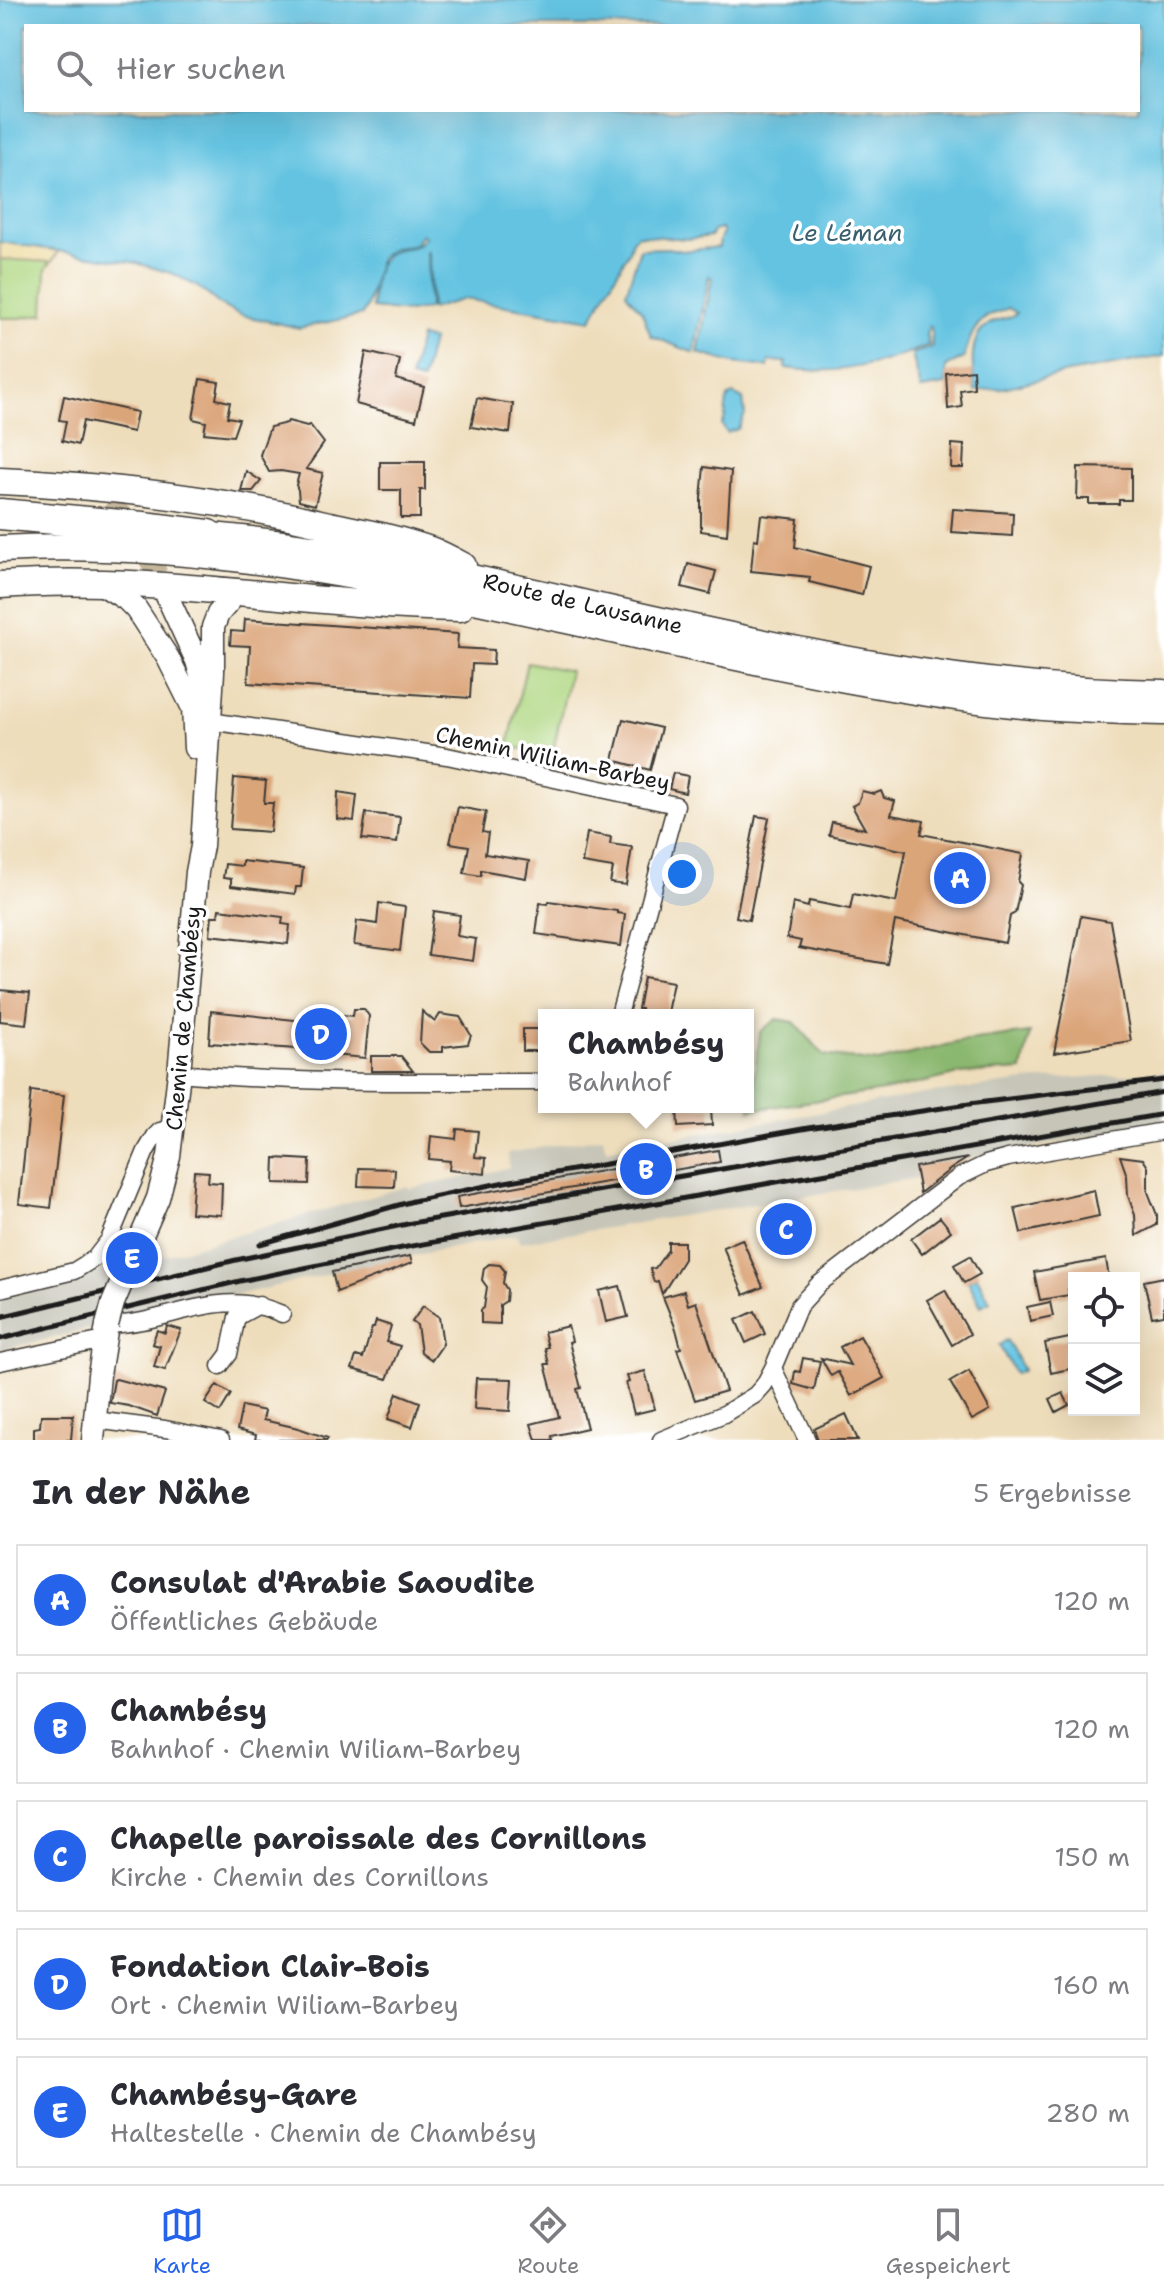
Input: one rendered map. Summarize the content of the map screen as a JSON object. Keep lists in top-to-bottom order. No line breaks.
{"streets":{"main road":["Route de Lausanne"],"street":["Chemin Wiliam-Barbey","Chemin de Chambésy"]},"crossings":[["Chemin Wiliam-Barbey","Chemin de Chambésy"]],"water":["Le Léman"],"page":{"search":"Hier suchen","pins":["A","D","B","C","E"],"popup":["Chambésy","Bahnhof"],"heading":["In der Nähe","5 Ergebnisse"],"list":[{"mark":"A","name":"Consulat d'Arabie Saoudite","note":"Öffentliches Gebäude","value":"120 m"},{"mark":"B","name":"Chambésy","note":"Bahnhof · Chemin Wiliam-Barbey","value":"120 m"},{"mark":"C","name":"Chapelle paroissale des Cornillons","note":"Kirche · Chemin des Cornillons","value":"150 m"},{"mark":"D","name":"Fondation Clair-Bois","note":"Ort · Chemin Wiliam-Barbey","value":"160 m"},{"mark":"E","name":"Chambésy-Gare","note":"Haltestelle · Chemin de Chambésy","value":"280 m"}],"nav":["Karte","Route","Gespeichert"]}}
